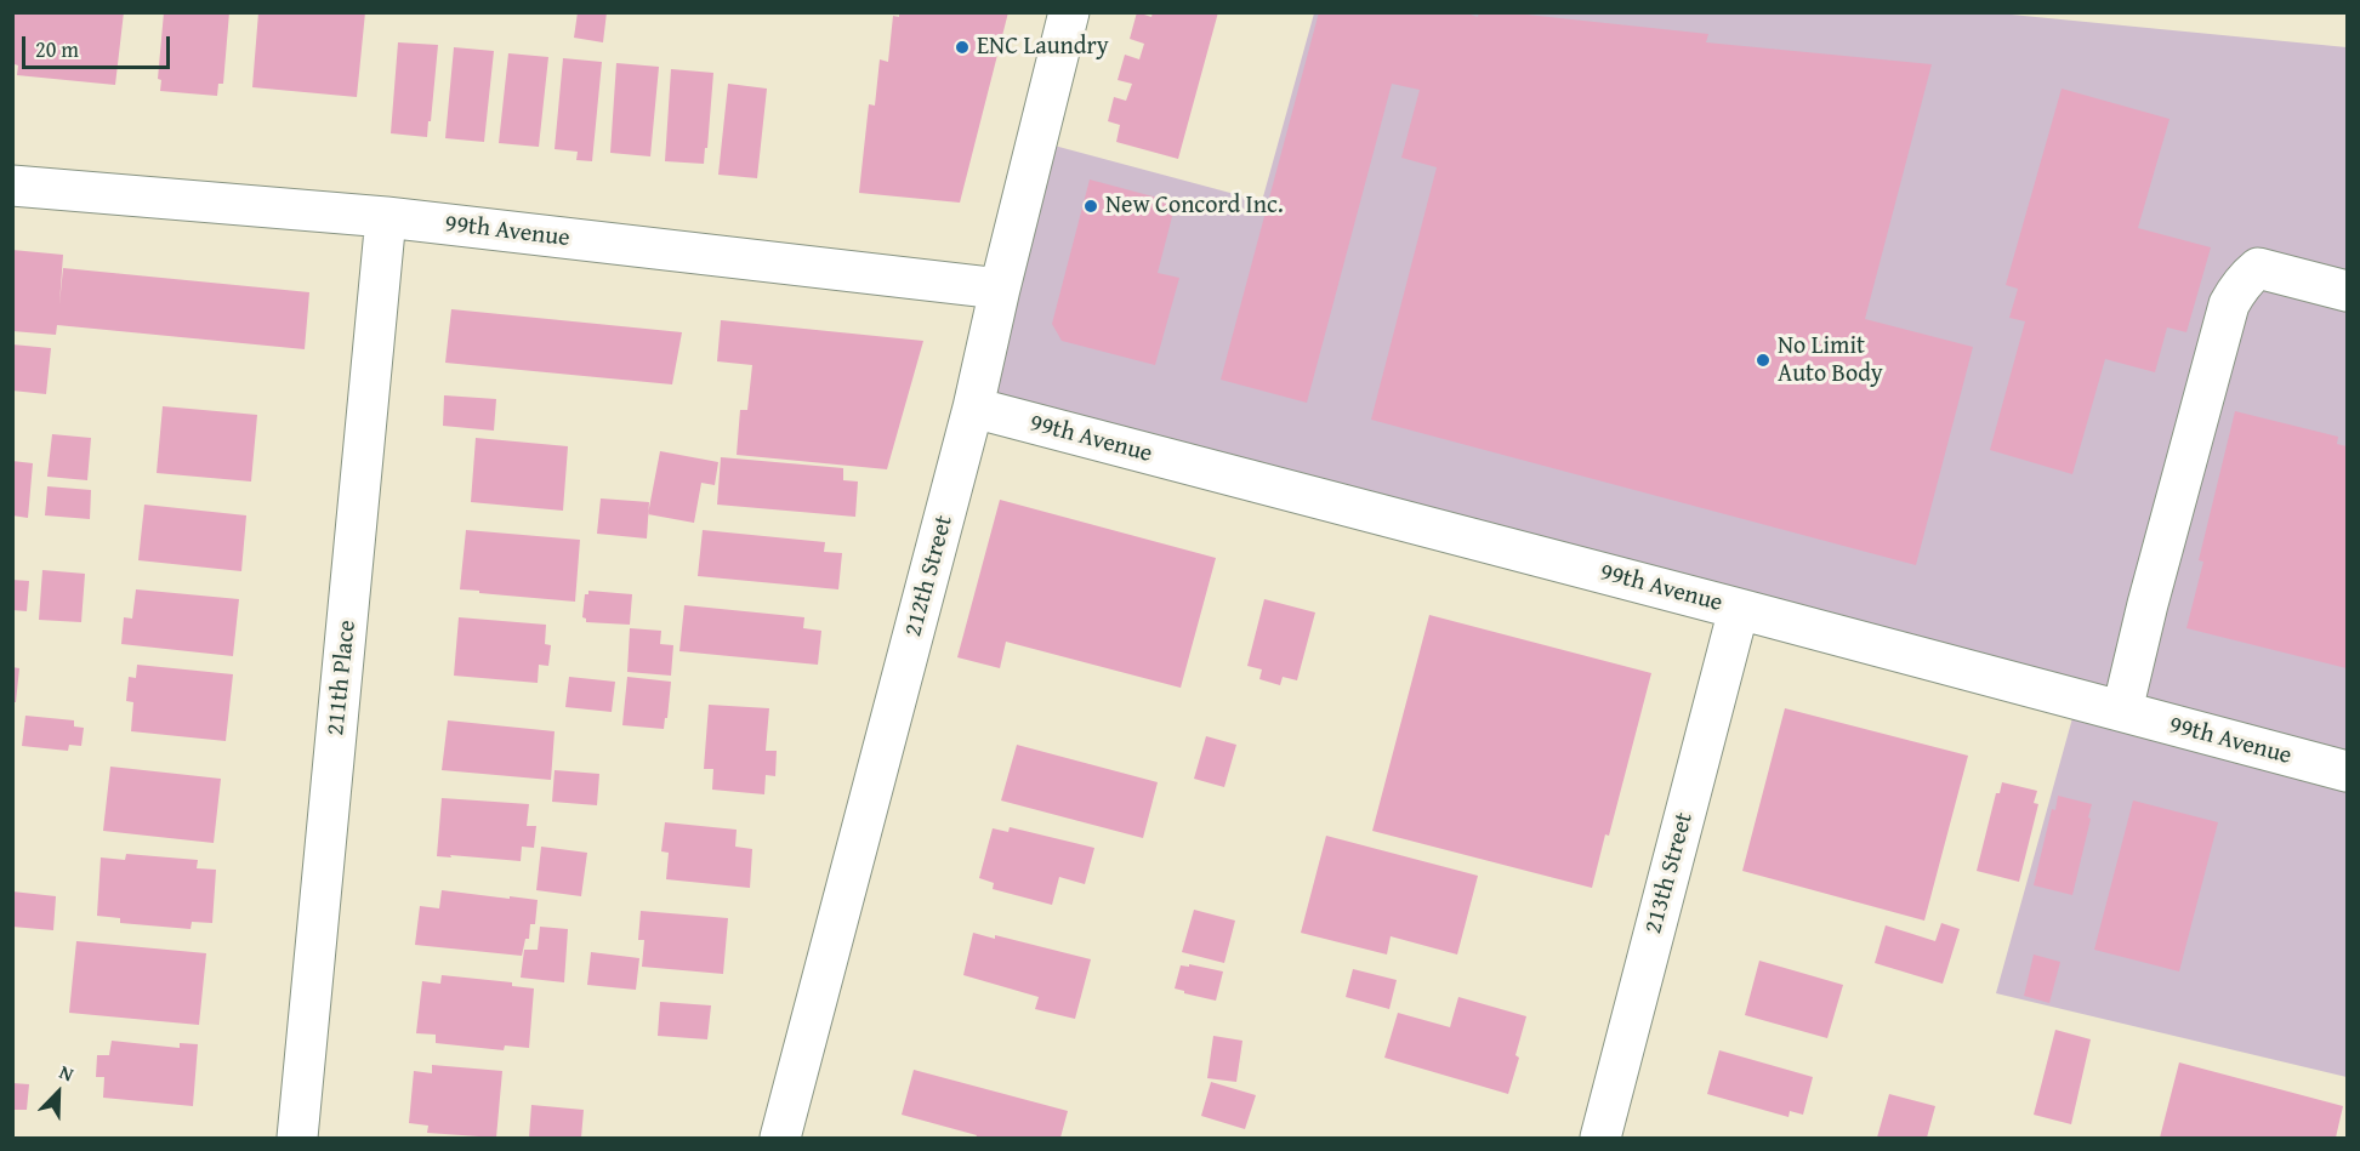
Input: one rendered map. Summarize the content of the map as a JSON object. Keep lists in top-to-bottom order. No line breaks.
{"streets":{"street":["99th Avenue","212th Street","211th Place","213th Street"]},"crossings":[["99th Avenue","212th Street"],["99th Avenue","211th Place"],["99th Avenue","213th Street"]],"places":["ENC Laundry","New Concord Inc.","No Limit Auto Body"],"scale_bar":"20 m","north":"top right"}
